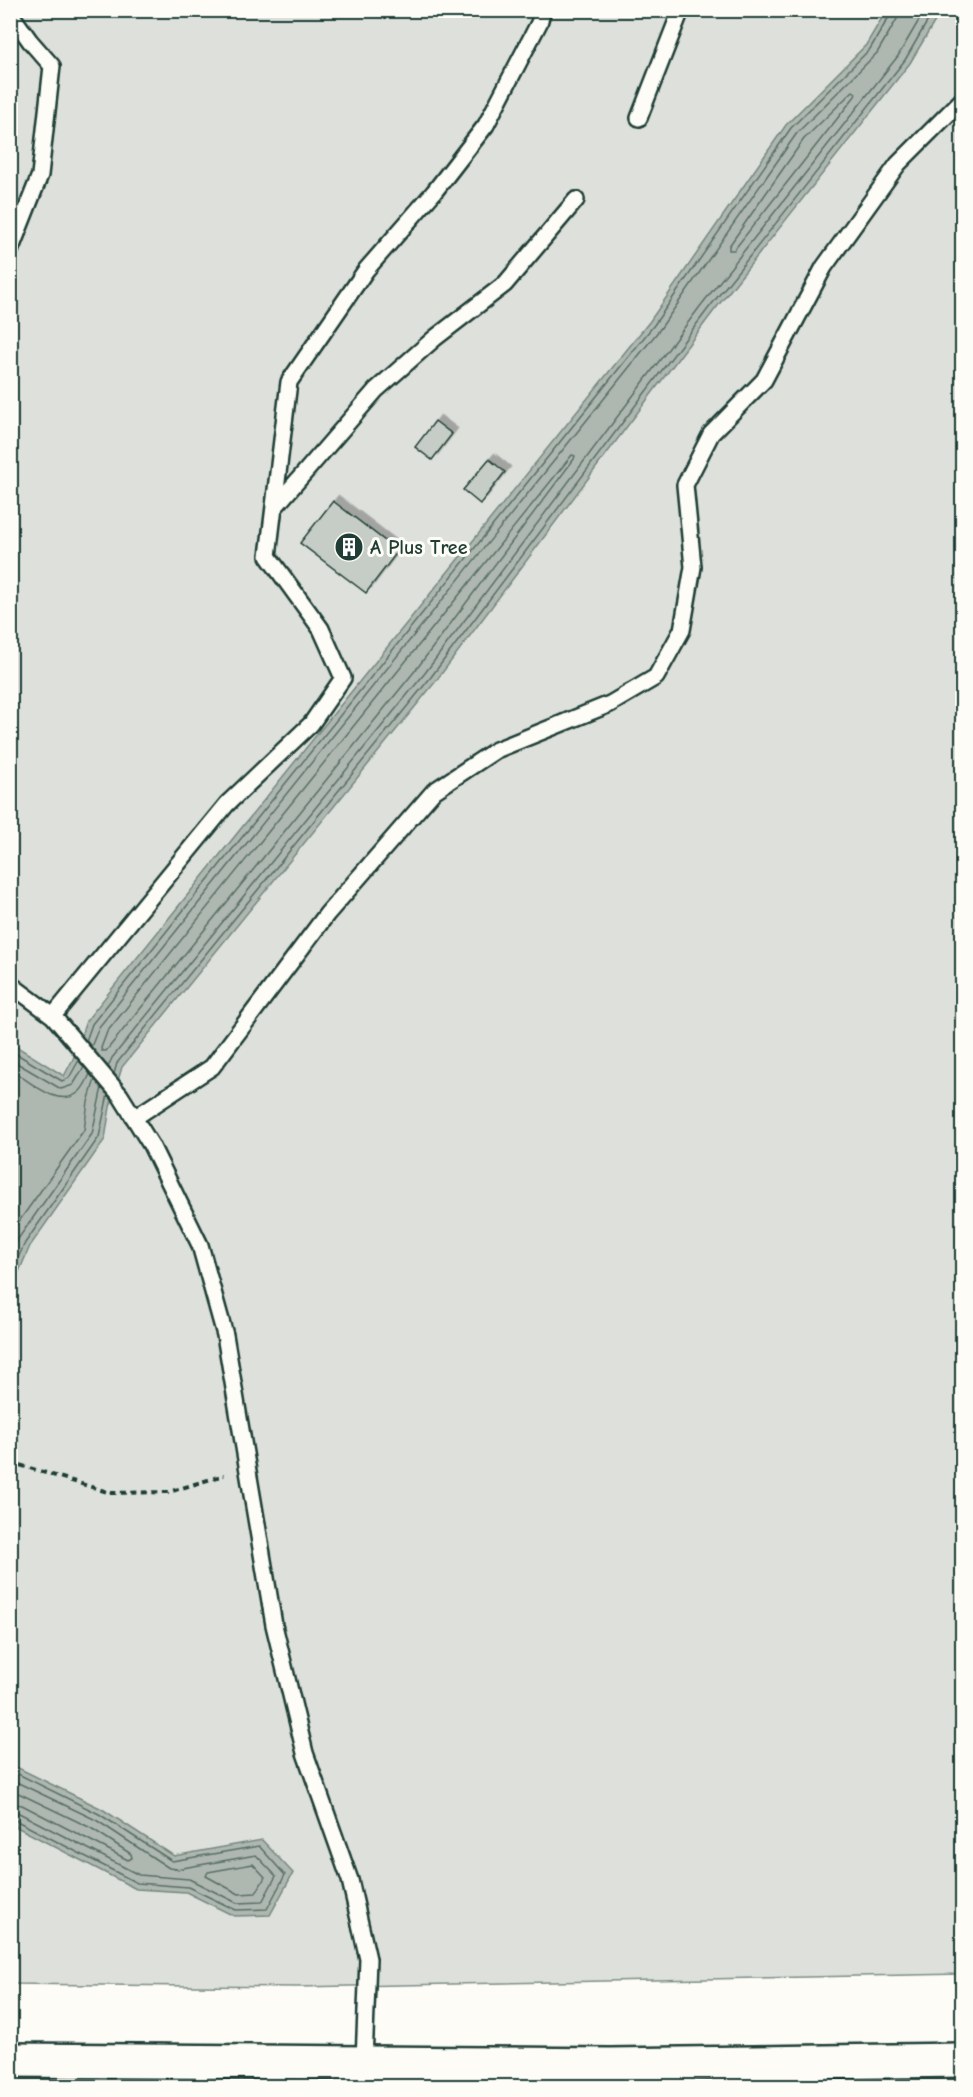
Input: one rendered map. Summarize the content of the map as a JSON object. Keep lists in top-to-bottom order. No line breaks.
{"places":{"building":["A Plus Tree"]}}
